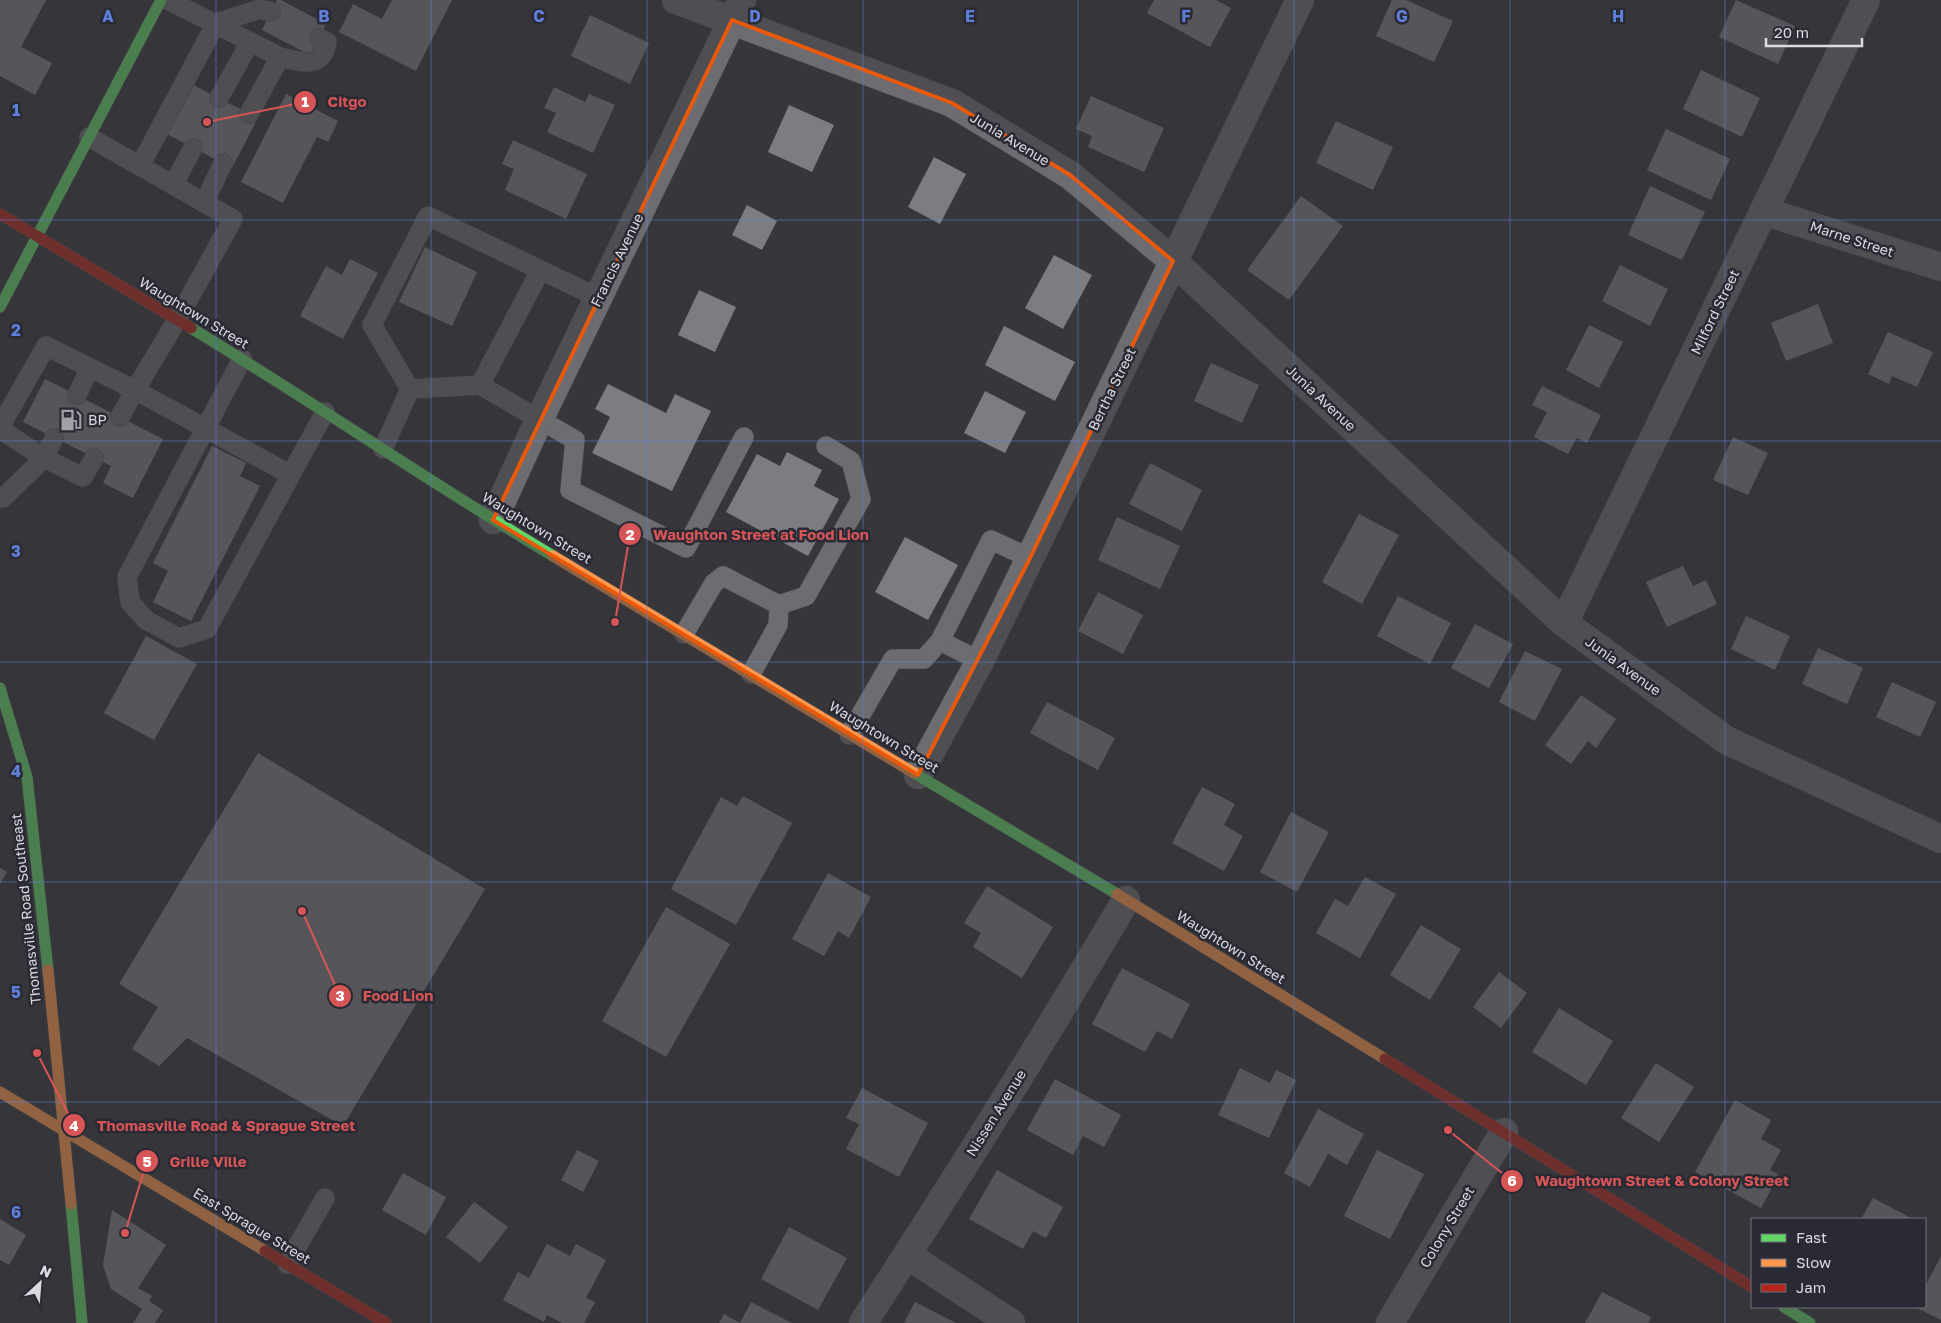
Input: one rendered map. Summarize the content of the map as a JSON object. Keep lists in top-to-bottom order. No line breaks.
{"streets":{"main road":["Waughtown Street","Thomasville Road Southeast","East Sprague Street"],"street":["Junia Avenue","Marne Street","Francis Avenue","Milford Street","Bertha Street","Nissen Avenue","Colony Street"]},"crossings":[["Junia Avenue","Francis Avenue"],["Junia Avenue","Milford Street"],["Junia Avenue","Bertha Street"],["Marne Street","Milford Street"],["Francis Avenue","Waughtown Street"],["Waughtown Street","Bertha Street"],["Waughtown Street","Nissen Avenue"],["Waughtown Street","Colony Street"],["Thomasville Road Southeast","East Sprague Street"]],"places":{"other":["Citgo","Waughton Street at Food Lion","Food Lion","Thomasville Road & Sprague Street","Waughtown Street & Colony Street","Grille Ville"],"fuel station":["BP"]},"legend":["Fast","Slow","Jam"],"scale_bar":"20 m","north":"top right","grid":{"columns":["A","B","C","D","E","F","G","H"],"rows":["1","2","3","4","5","6"]}}
